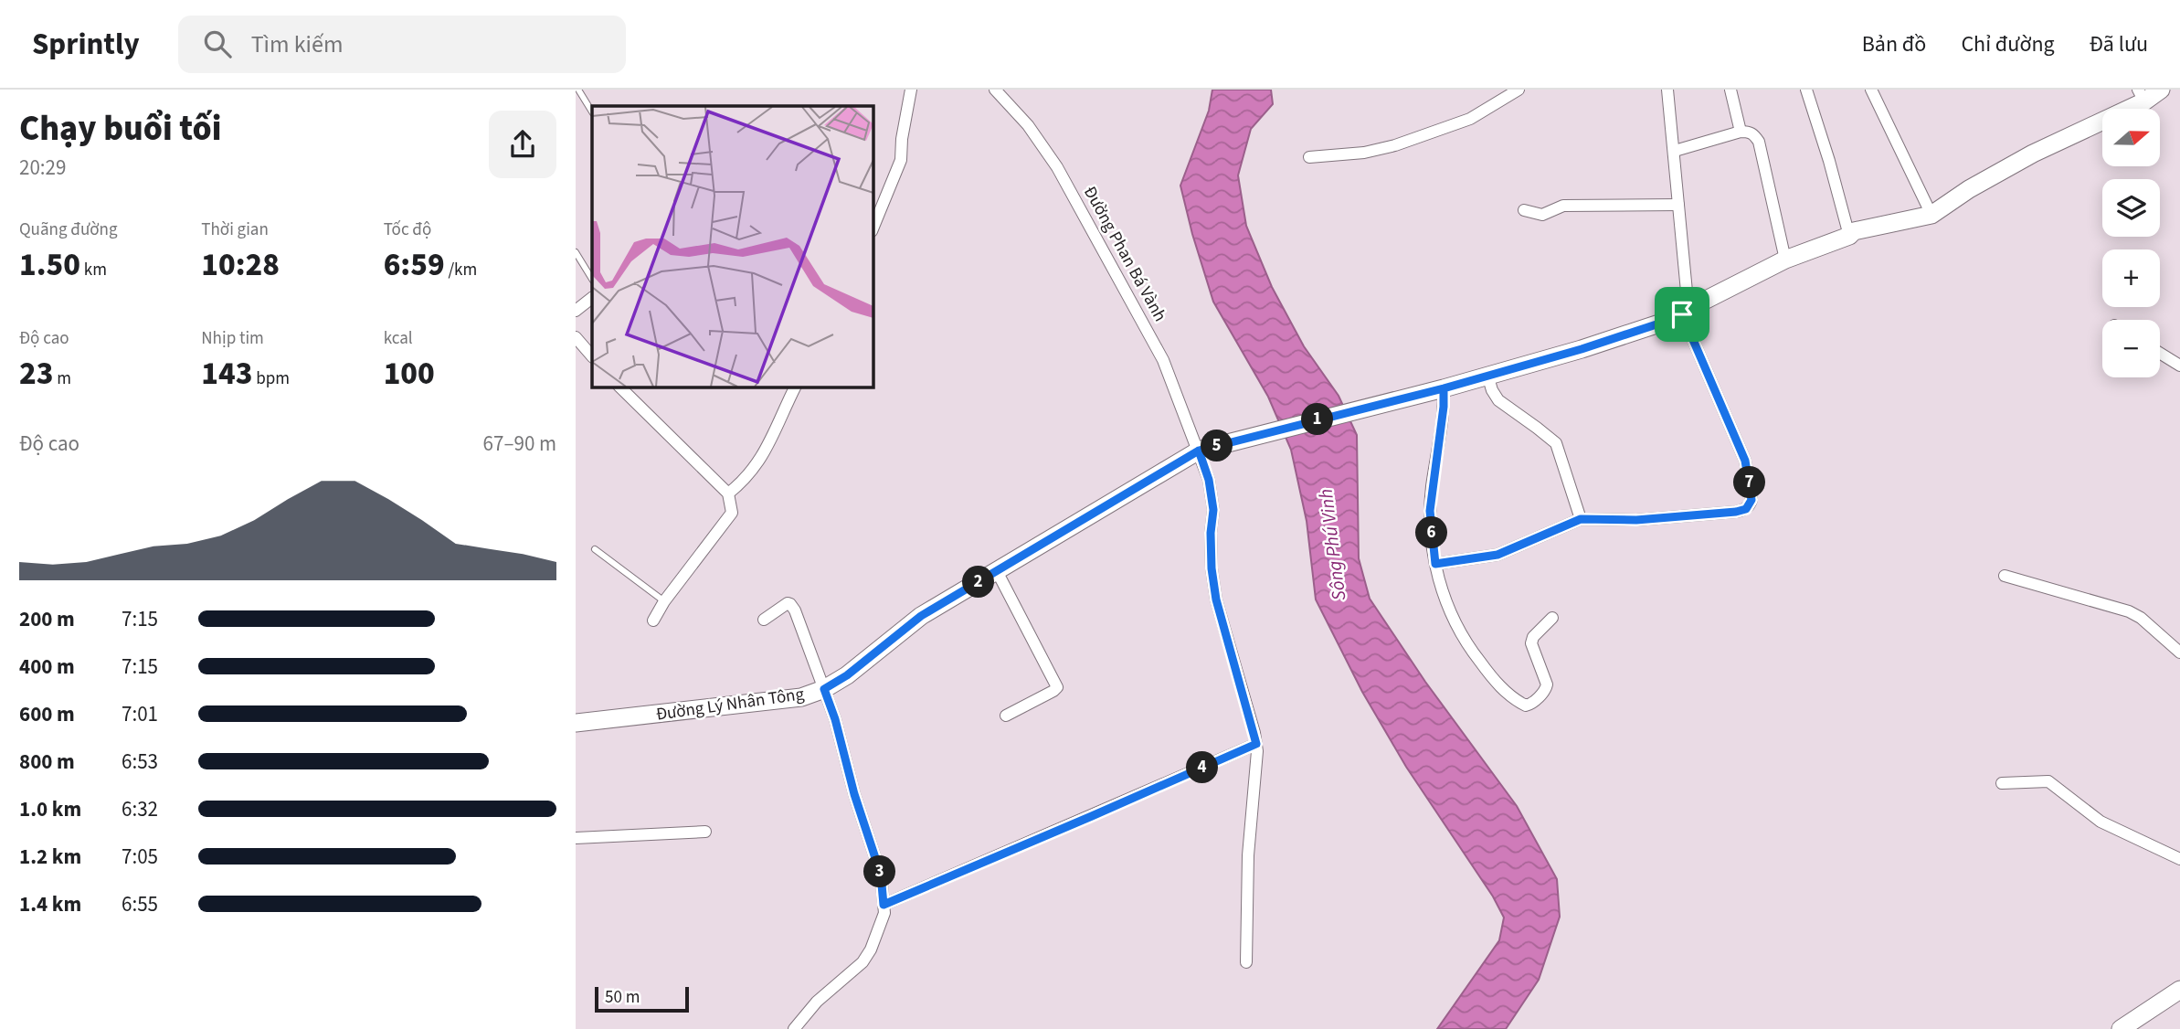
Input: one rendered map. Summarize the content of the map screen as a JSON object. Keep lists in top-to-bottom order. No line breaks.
{"streets":{"street":["Đường Phan Bá Vành","Đường Lý Nhân Tông"]},"crossings":[["Đường Phan Bá Vành","Đường Lý Nhân Tông"]],"water":["Sông Phú Vinh"],"scale_bar":"50 m","north":"right","page":{"header":"Sprintly","search":"Tìm kiếm","nav":["Bản đồ","Chỉ đường","Đã lưu"],"heading":["Chạy buổi tối","20:29"],"map_buttons":["+","−"],"stats":[["Quãng đường","1.50 km"],["Thời gian","10:28"],["Tốc độ","6:59 /km"],["Độ cao","23 m"],["Nhịp tim","143 bpm"],["kcal","100"]],"pins":["1","5","7","6","2","4","3"],"chart":["Độ cao","67–90 m"],"list":[{"name":"200 m","note":"7:15"},{"name":"400 m","note":"7:15"},{"name":"600 m","note":"7:01"},{"name":"800 m","note":"6:53"},{"name":"1.0 km","note":"6:32"},{"name":"1.2 km","note":"7:05"},{"name":"1.4 km","note":"6:55"}],"scale":"50 m"}}
